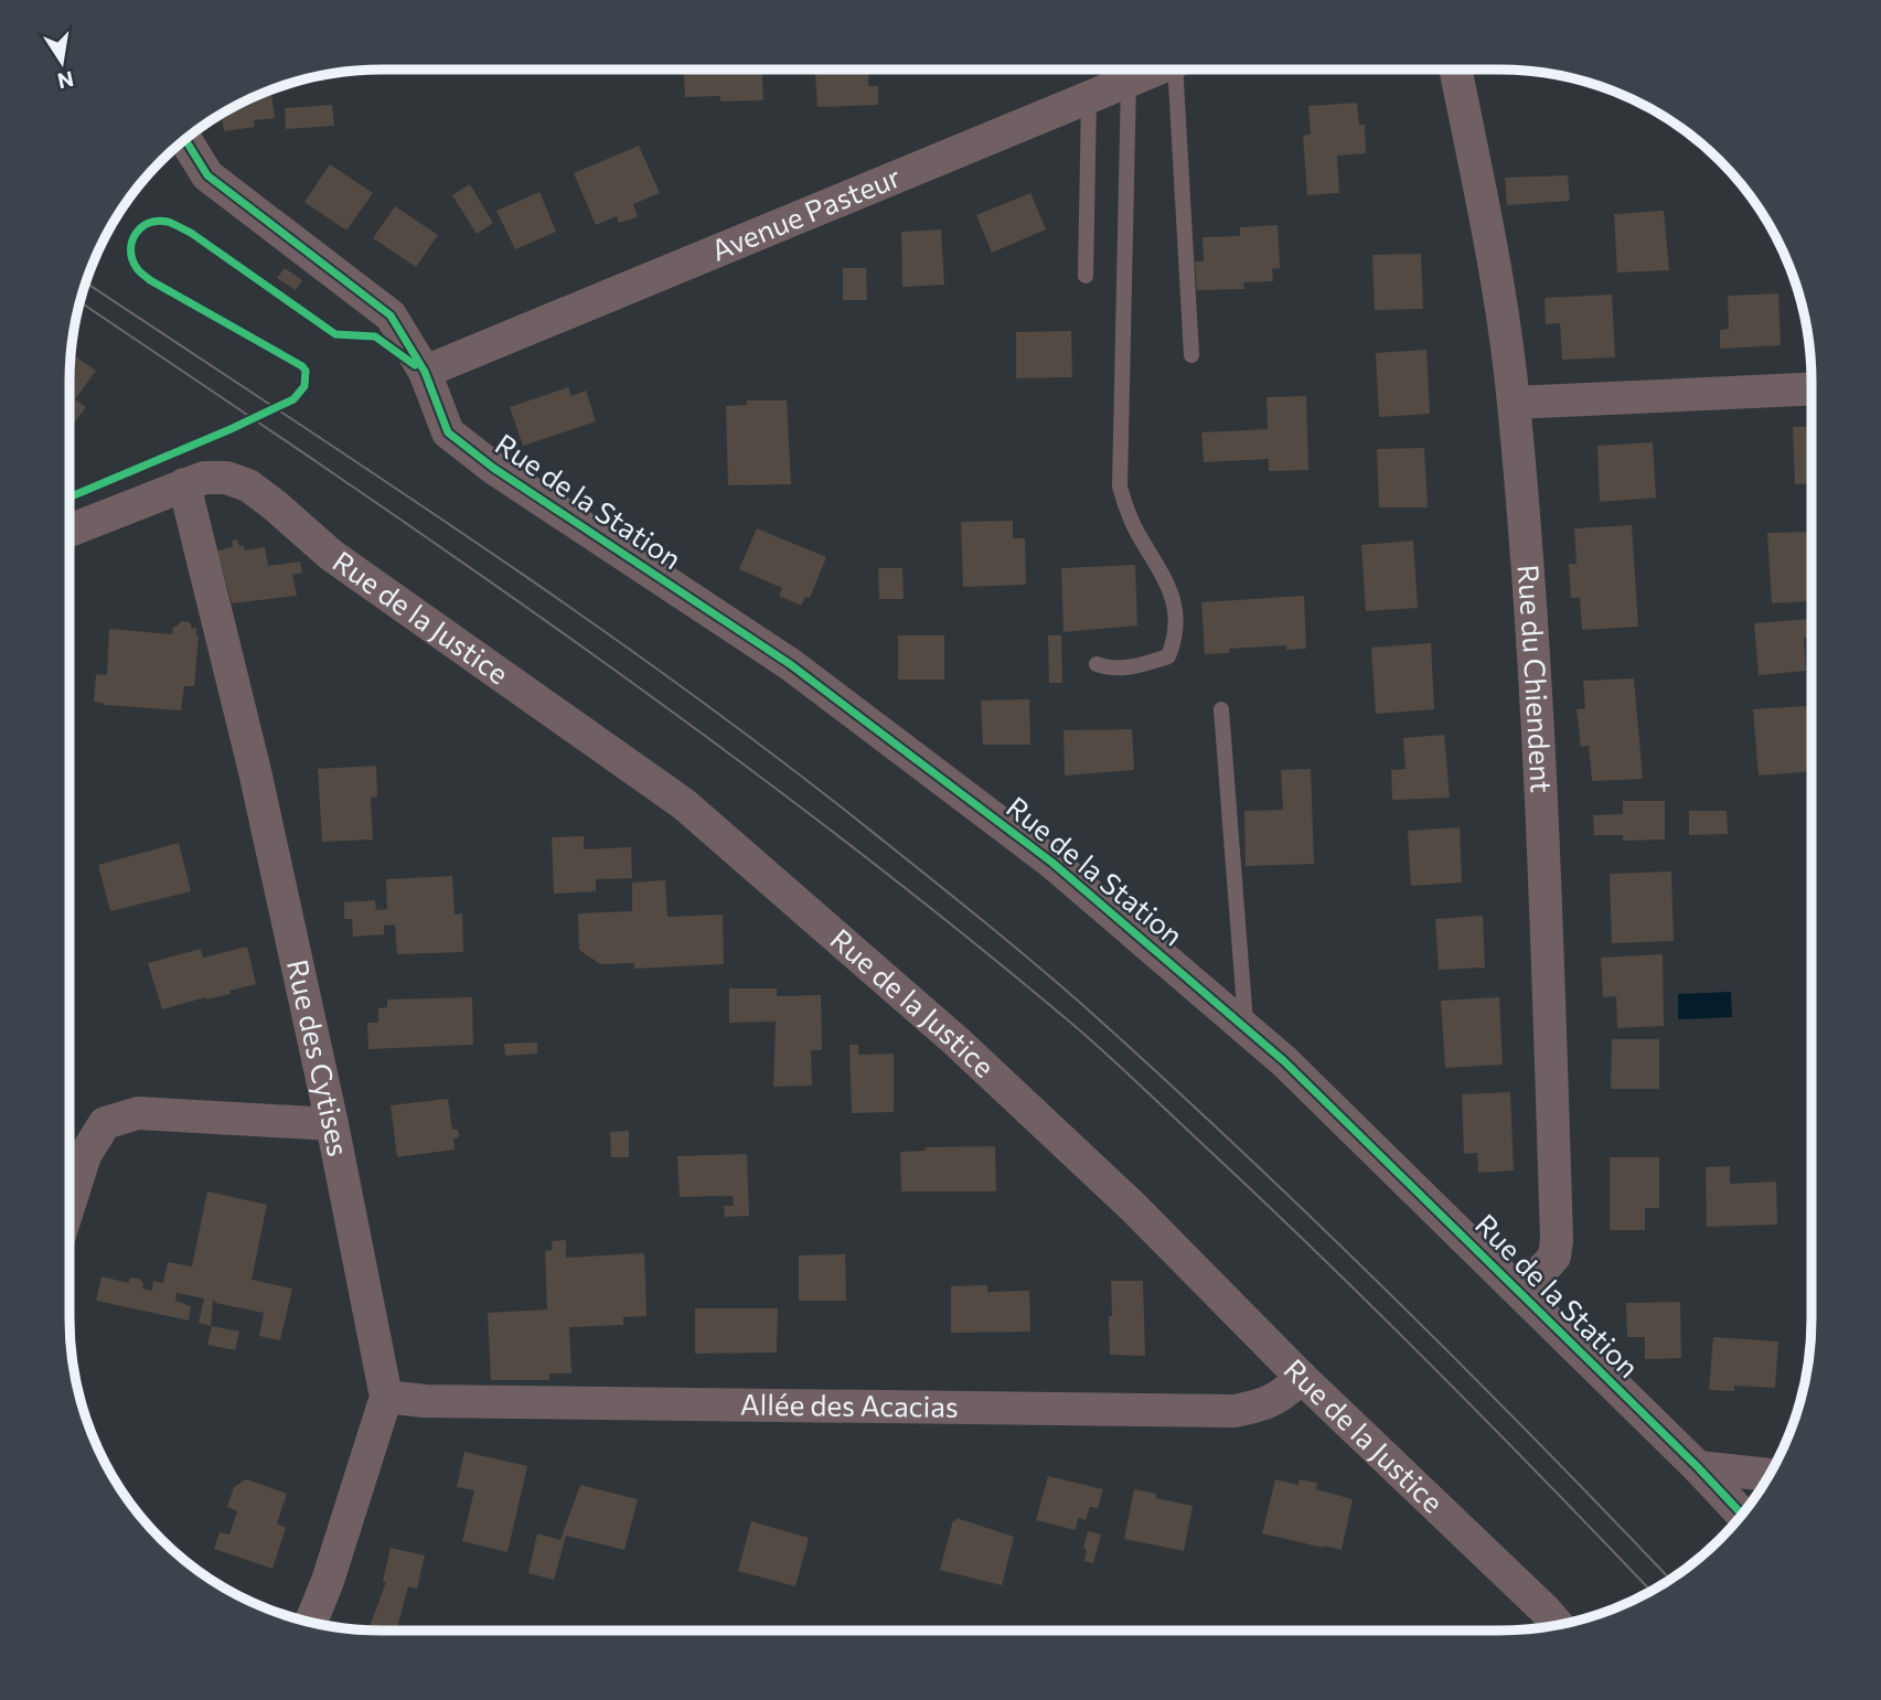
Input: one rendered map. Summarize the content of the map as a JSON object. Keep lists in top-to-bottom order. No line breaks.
{"streets":{"street":["Avenue Pasteur","Rue de la Station","Rue de la Justice","Rue du Chiendent","Rue des Cytises","Allée des Acacias"]},"crossings":[["Avenue Pasteur","Rue de la Station"],["Rue de la Station","Rue du Chiendent"],["Rue de la Justice","Rue des Cytises"],["Rue de la Justice","Allée des Acacias"],["Rue des Cytises","Allée des Acacias"]],"north":"bottom"}
